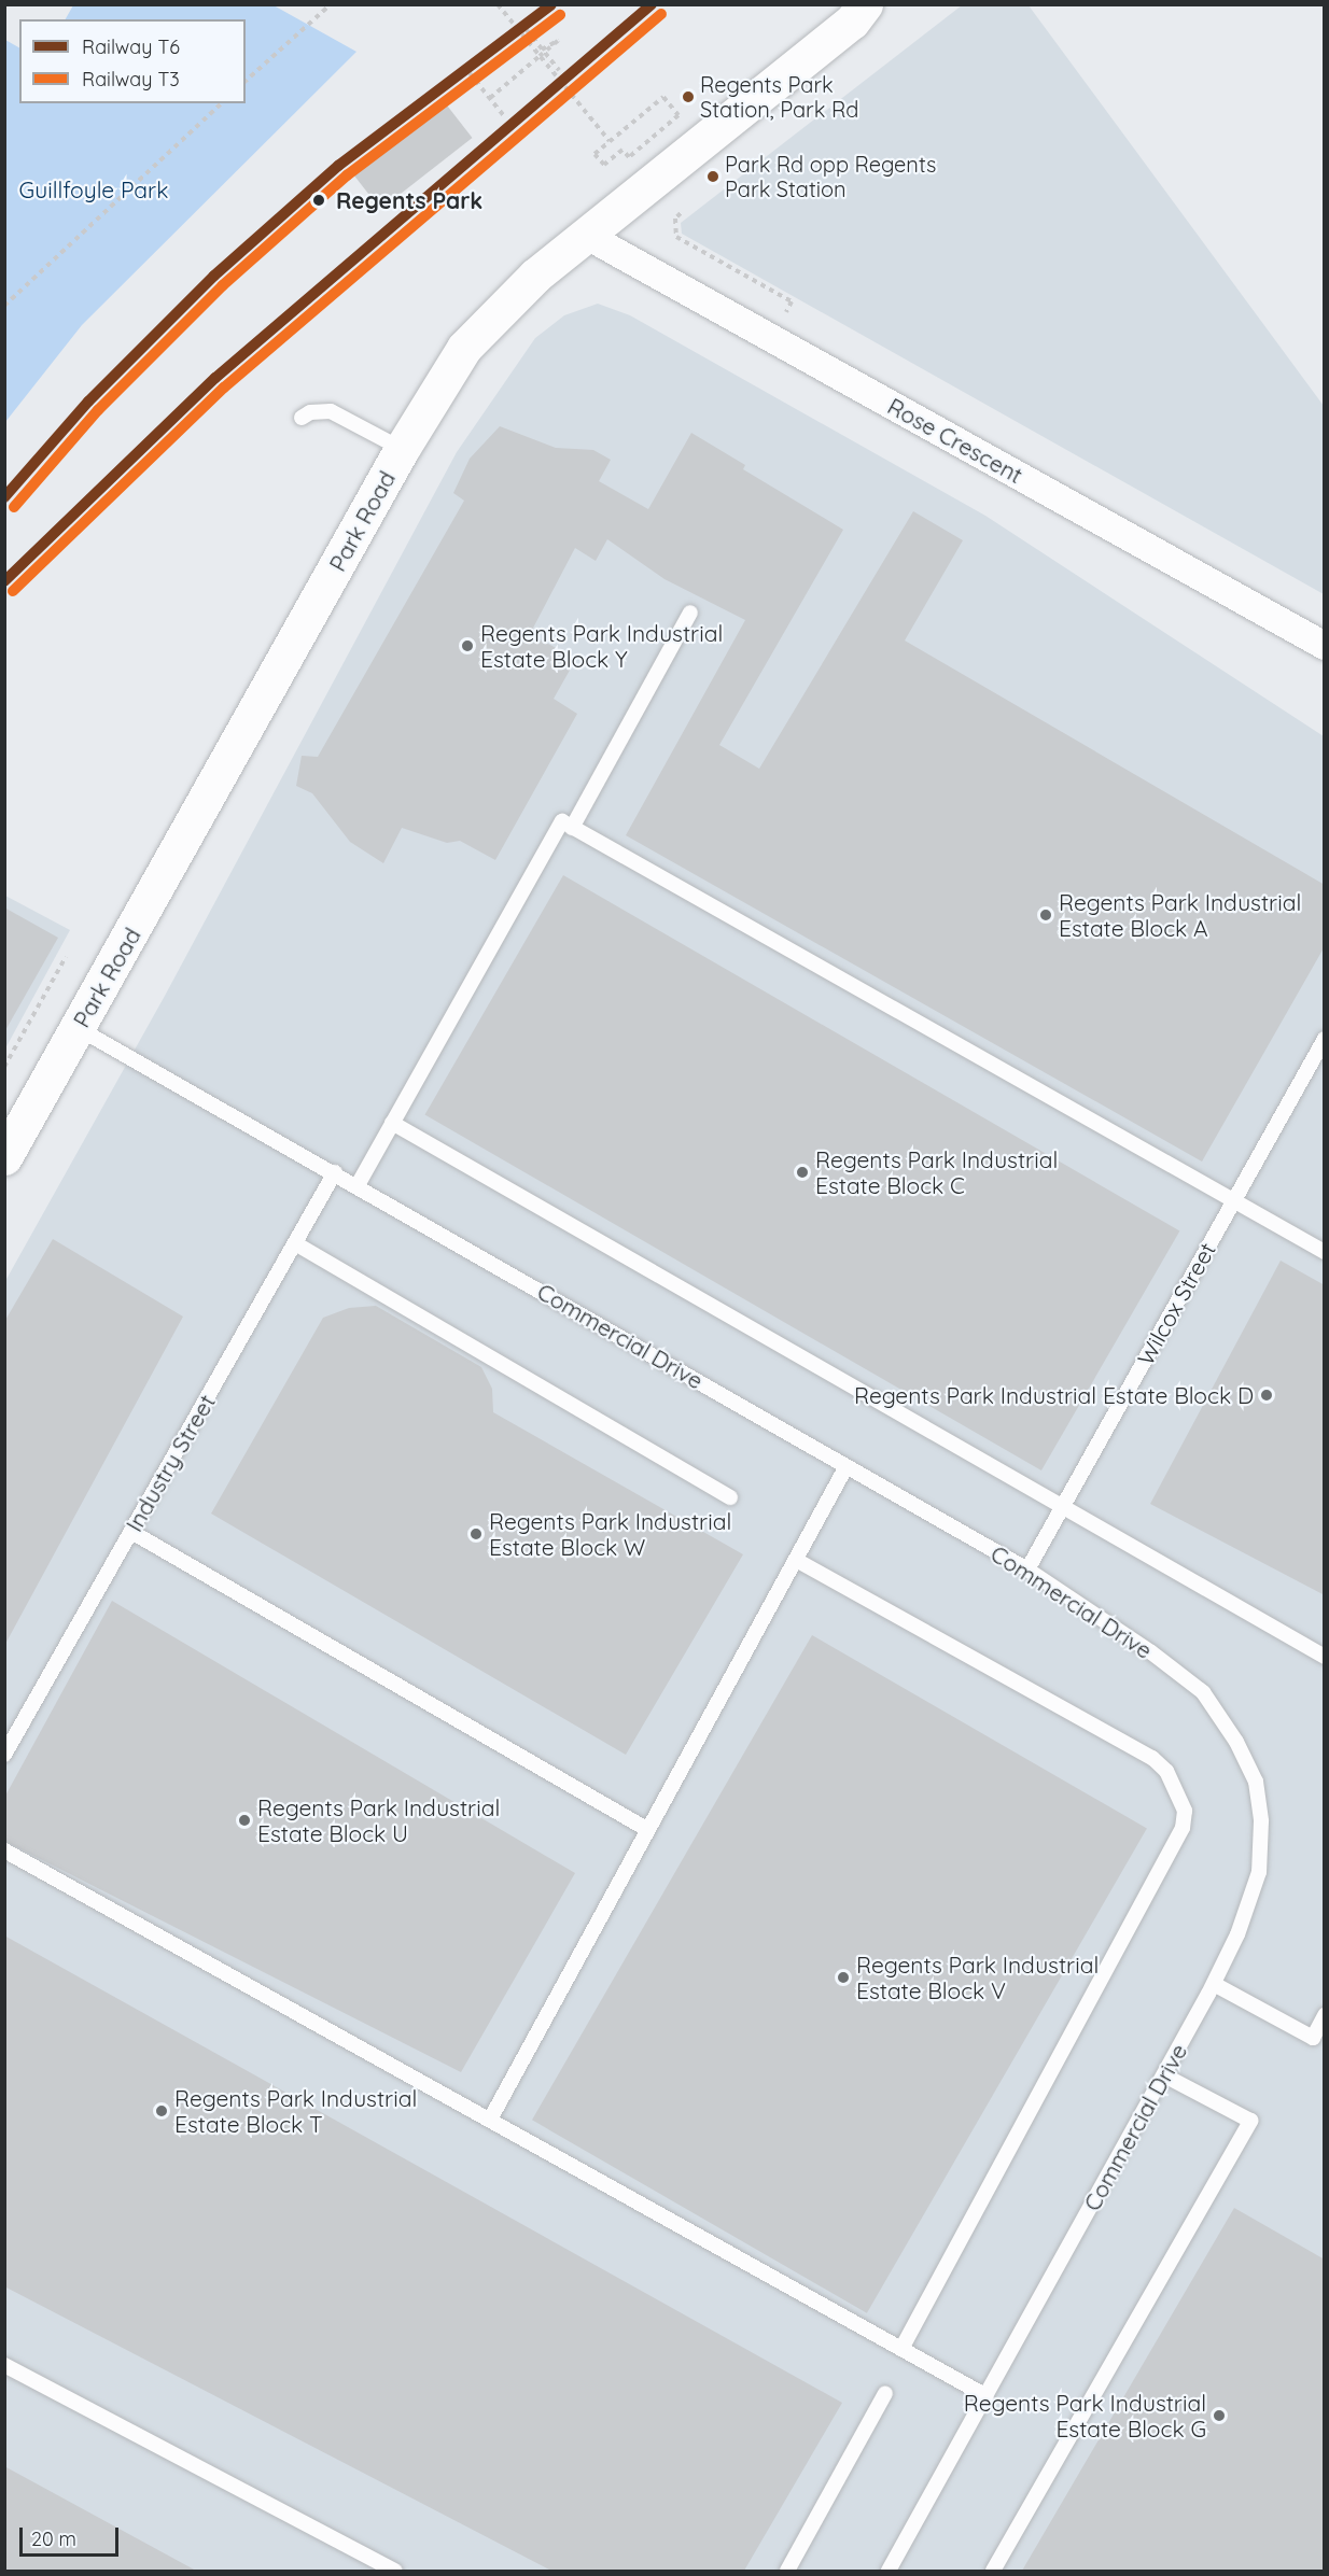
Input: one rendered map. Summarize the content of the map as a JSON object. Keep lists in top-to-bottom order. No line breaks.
{"streets":{"main road":["Park Road"],"street":["Rose Crescent"],"lane":["Wilcox Street","Commercial Drive","Industry Street"]},"crossings":[["Rose Crescent","Park Road"],["Park Road","Commercial Drive"],["Wilcox Street","Commercial Drive"],["Commercial Drive","Industry Street"]],"parks":["Guillfoyle Park"],"places":["Regents Park Station, Park Rd","Park Rd opp Regents Park Station","Regents Park","Regents Park Industrial Estate Block Y","Regents Park Industrial Estate Block A","Regents Park Industrial Estate Block C","Regents Park Industrial Estate Block D","Regents Park Industrial Estate Block W","Regents Park Industrial Estate Block U","Regents Park Industrial Estate Block V","Regents Park Industrial Estate Block T","Regents Park Industrial Estate Block G"],"lines":["rail line T6","rail line T3"],"legend":["Railway T6","Railway T3"],"scale_bar":"20 m"}
